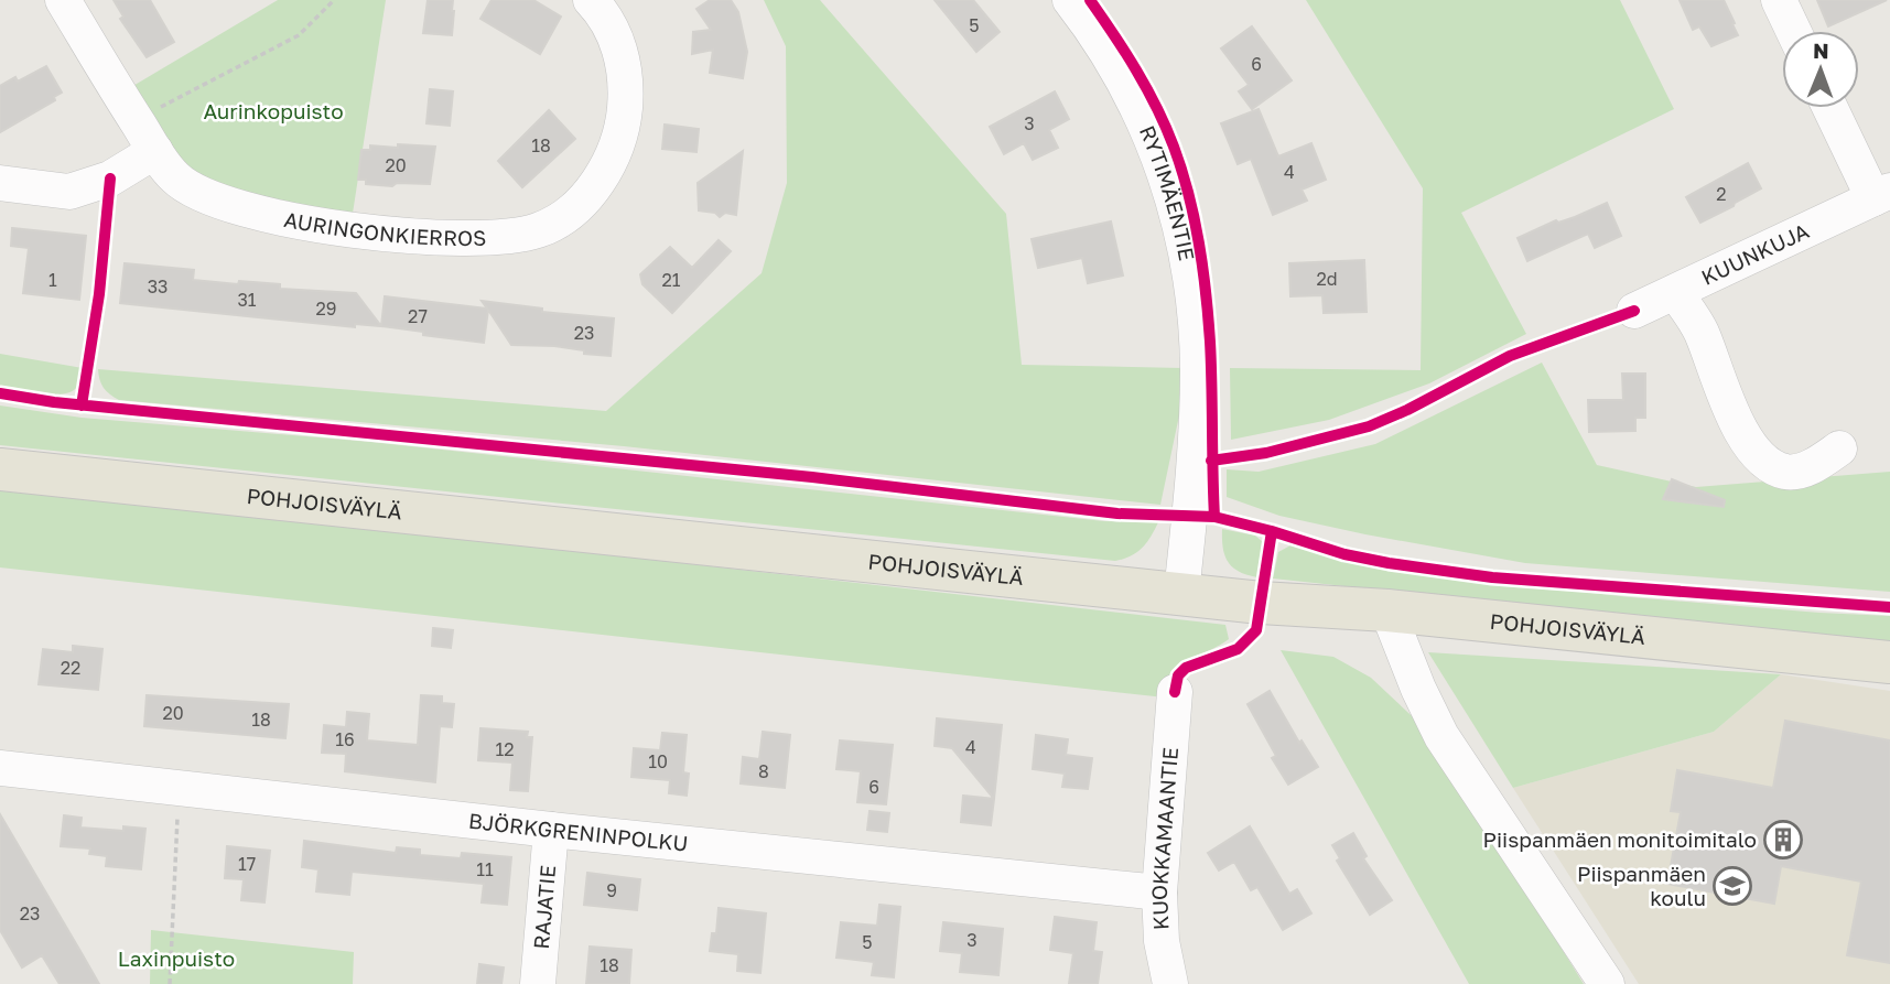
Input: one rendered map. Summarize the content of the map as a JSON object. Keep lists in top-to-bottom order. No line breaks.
{"streets":{"main road":["POHJOISVÄYLÄ"],"street":["RYTIMÄENTIE","AURINGONKIERROS","KUUNKUJA","BJÖRKGRENINPOLKU","KUOKKAMAANTIE","RAJATIE"]},"crossings":[["RYTIMÄENTIE","POHJOISVÄYLÄ"],["BJÖRKGRENINPOLKU","KUOKKAMAANTIE"],["BJÖRKGRENINPOLKU","RAJATIE"]],"parks":["Aurinkopuisto","Laxinpuisto"],"places":{"building":["Piispanmäen monitoimitalo"],"school or university":["Piispanmäen koulu"]},"house_numbers":["5","6","3","18","20","4","2","2d","1","21","33","31","29","27","23","22","20","18","16","4","12","10","8","6","17","11","9","23","3","5","18"],"north":"top"}
